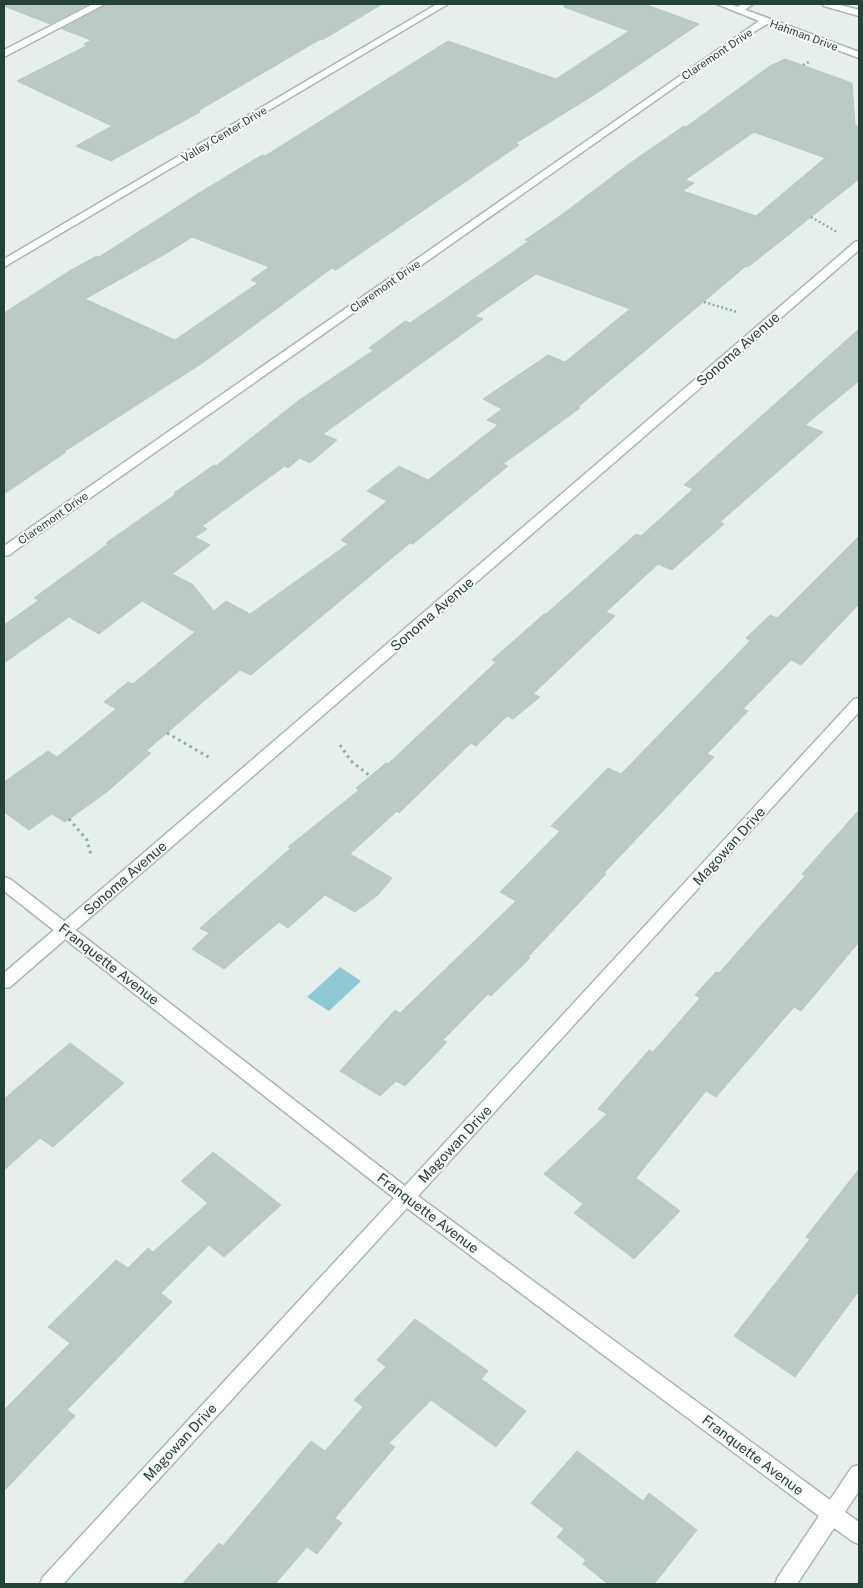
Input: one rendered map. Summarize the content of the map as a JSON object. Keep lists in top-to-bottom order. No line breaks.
{"streets":{"street":["Hahman Drive","Claremont Drive","Valley Center Drive","Sonoma Avenue","Magowan Drive","Franquette Avenue"]},"crossings":[["Hahman Drive","Claremont Drive"],["Sonoma Avenue","Franquette Avenue"],["Magowan Drive","Franquette Avenue"]]}
